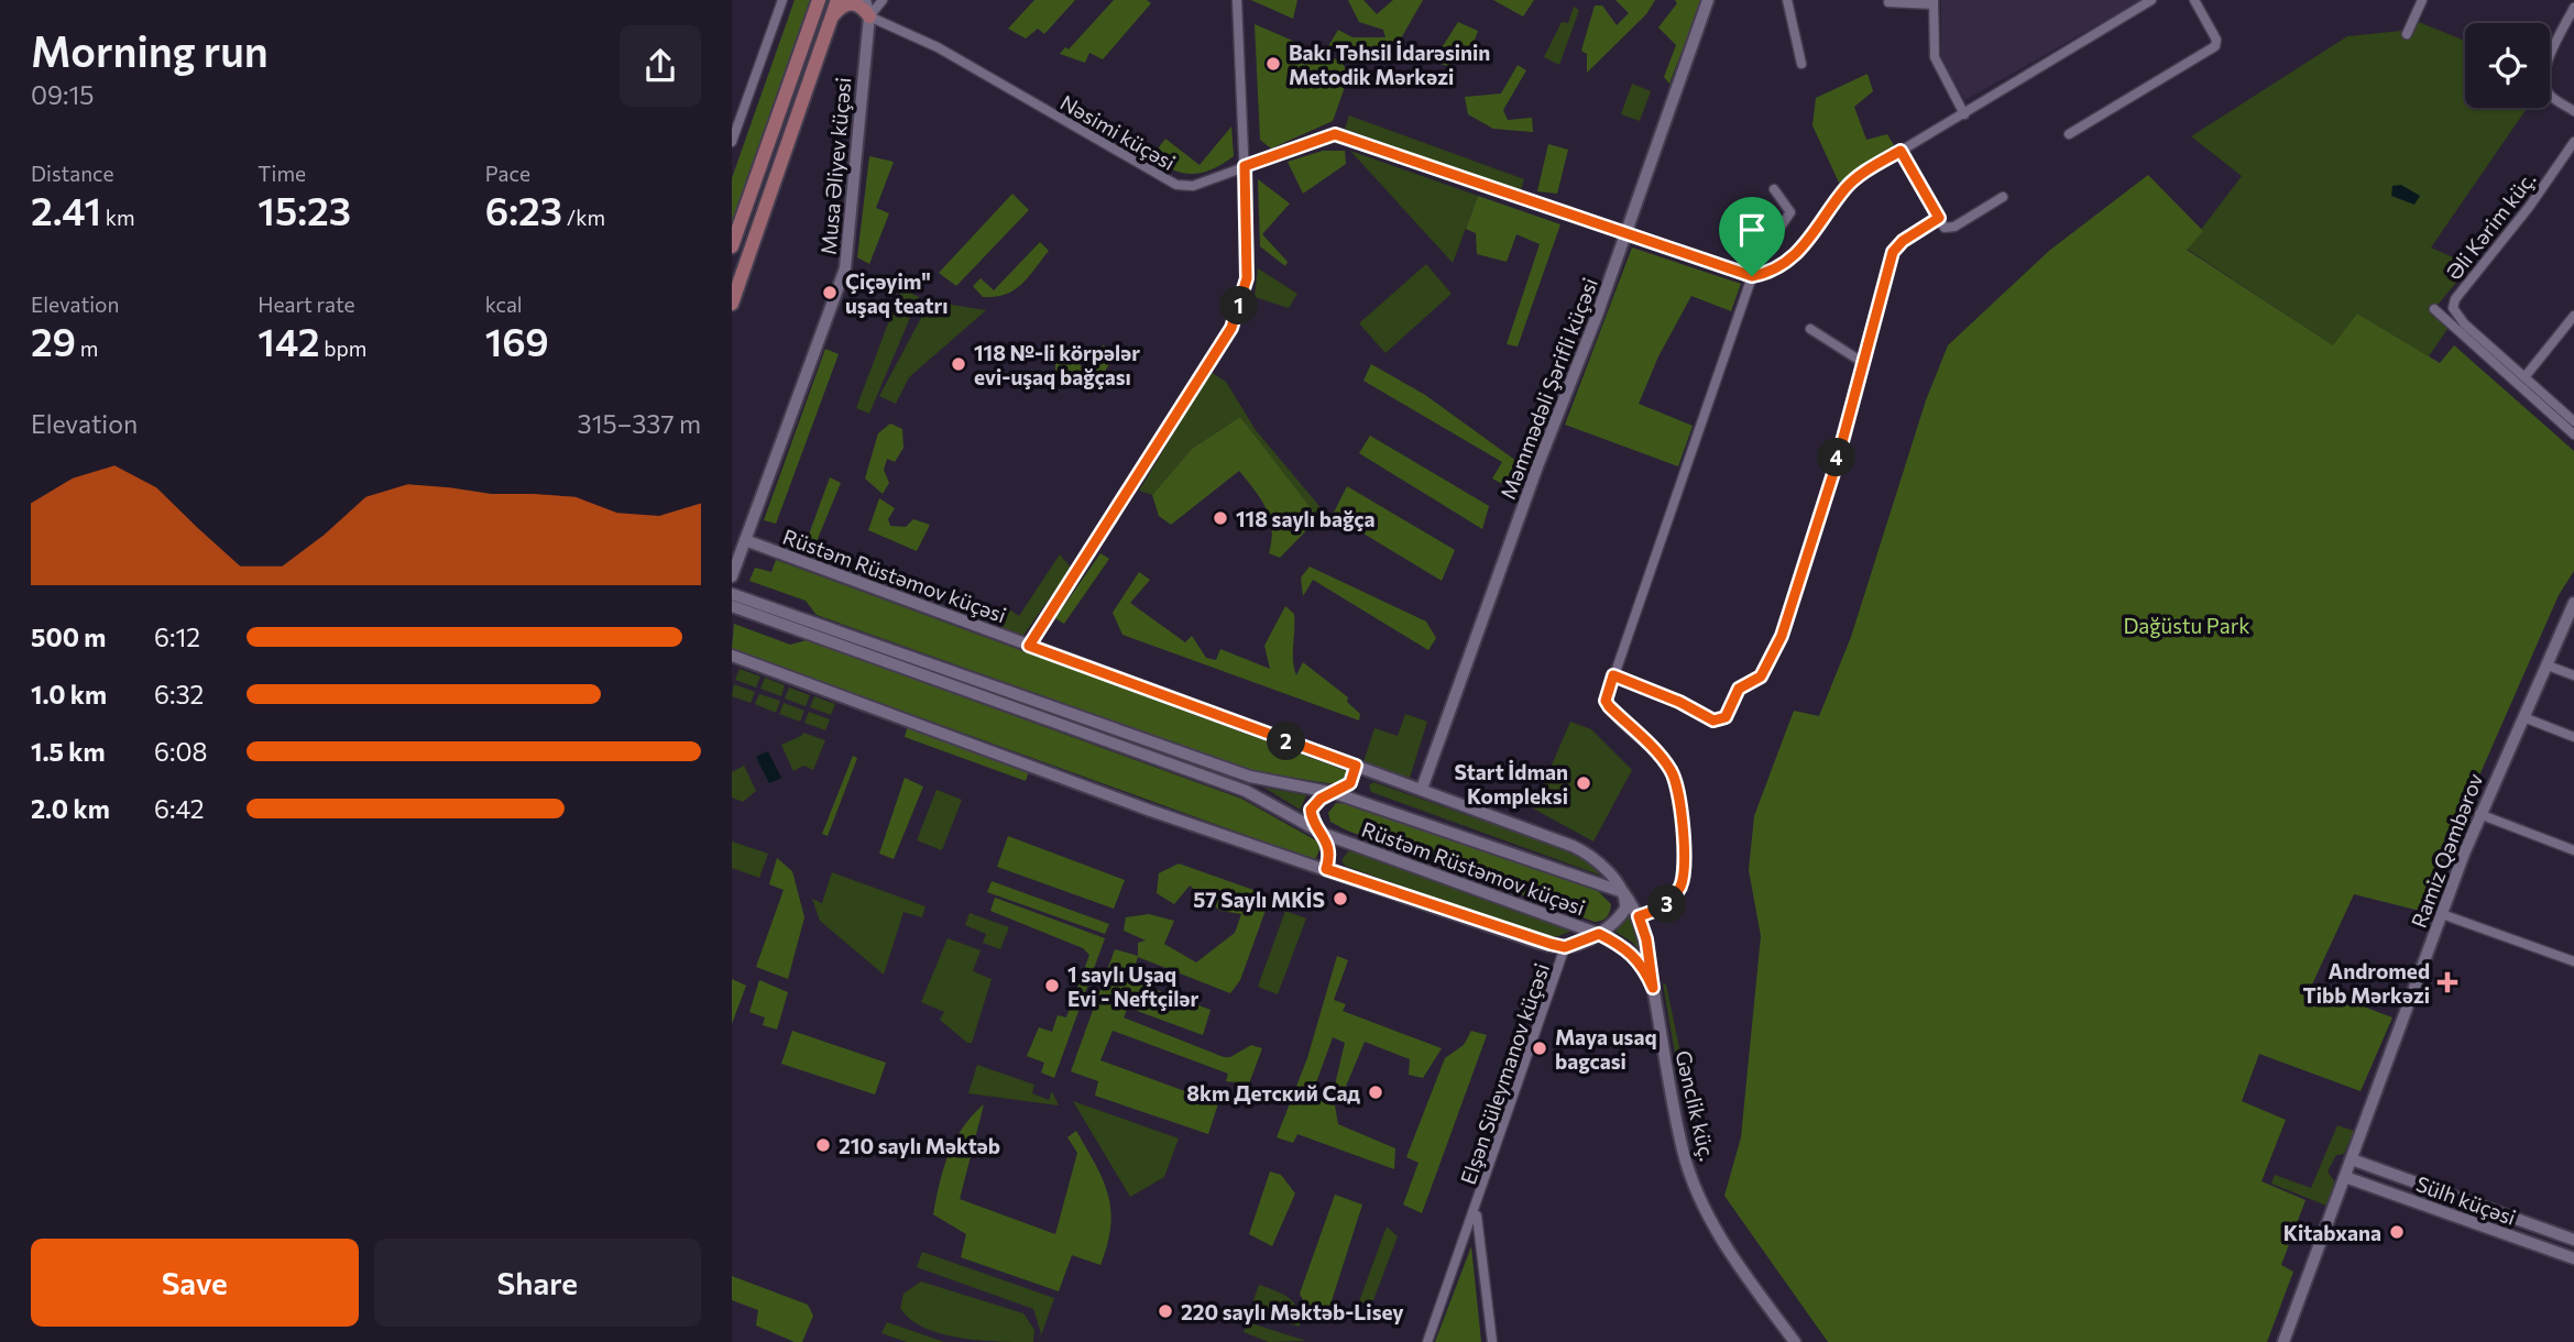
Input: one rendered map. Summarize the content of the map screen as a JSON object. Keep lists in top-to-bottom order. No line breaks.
{"streets":{"main road":["Musa Əliyev küçəsi","Məmmədəli Şərifli küçəsi","Rüstəm Rüstəmov küçəsi","Ramiz Qəmbərov","Gənclik küç.","Sülh küçəsi"],"street":["Nəsimi küçəsi","Əli Kərim küç.","Elşən Süleymanov küçəsi"]},"crossings":[["Nəsimi küçəsi","Musa Əliyev küçəsi"],["Nəsimi küçəsi","Məmmədəli Şərifli küçəsi"],["Musa Əliyev küçəsi","Rüstəm Rüstəmov küçəsi"],["Məmmədəli Şərifli küçəsi","Rüstəm Rüstəmov küçəsi"],["Rüstəm Rüstəmov küçəsi","Elşən Süleymanov küçəsi"],["Rüstəm Rüstəmov küçəsi","Gənclik küç."],["Ramiz Qəmbərov","Sülh küçəsi"]],"parks":["Dağüstu Park"],"places":{"other":["Bakı Təhsil İdarəsinin Metodik Mərkəzi","Çiçəyim\" uşaq teatrı","118 №-li körpələr evi-uşaq bağçası","118 saylı bağça","Start İdman Kompleksi","57 Saylı MKİS","1 saylı Uşaq Evi - Neftçilər","Maya usaq bagcasi","8km Детский Сад","210 saylı Məktəb","Kitabxana","220 saylı Məktəb-Lisey"],"health":["Andromed Tibb Mərkəzi"]},"page":{"heading":["Morning run","09:15"],"stats":[["Distance","2.41 km"],["Time","15:23"],["Pace","6:23 /km"],["Elevation","29 m"],["Heart rate","142 bpm"],["kcal","169"]],"pins":["1","4","2","3"],"chart":["Elevation","315–337 m"],"list":[{"name":"500 m","note":"6:12"},{"name":"1.0 km","note":"6:32"},{"name":"1.5 km","note":"6:08"},{"name":"2.0 km","note":"6:42"}],"buttons":["Save","Share"]}}
